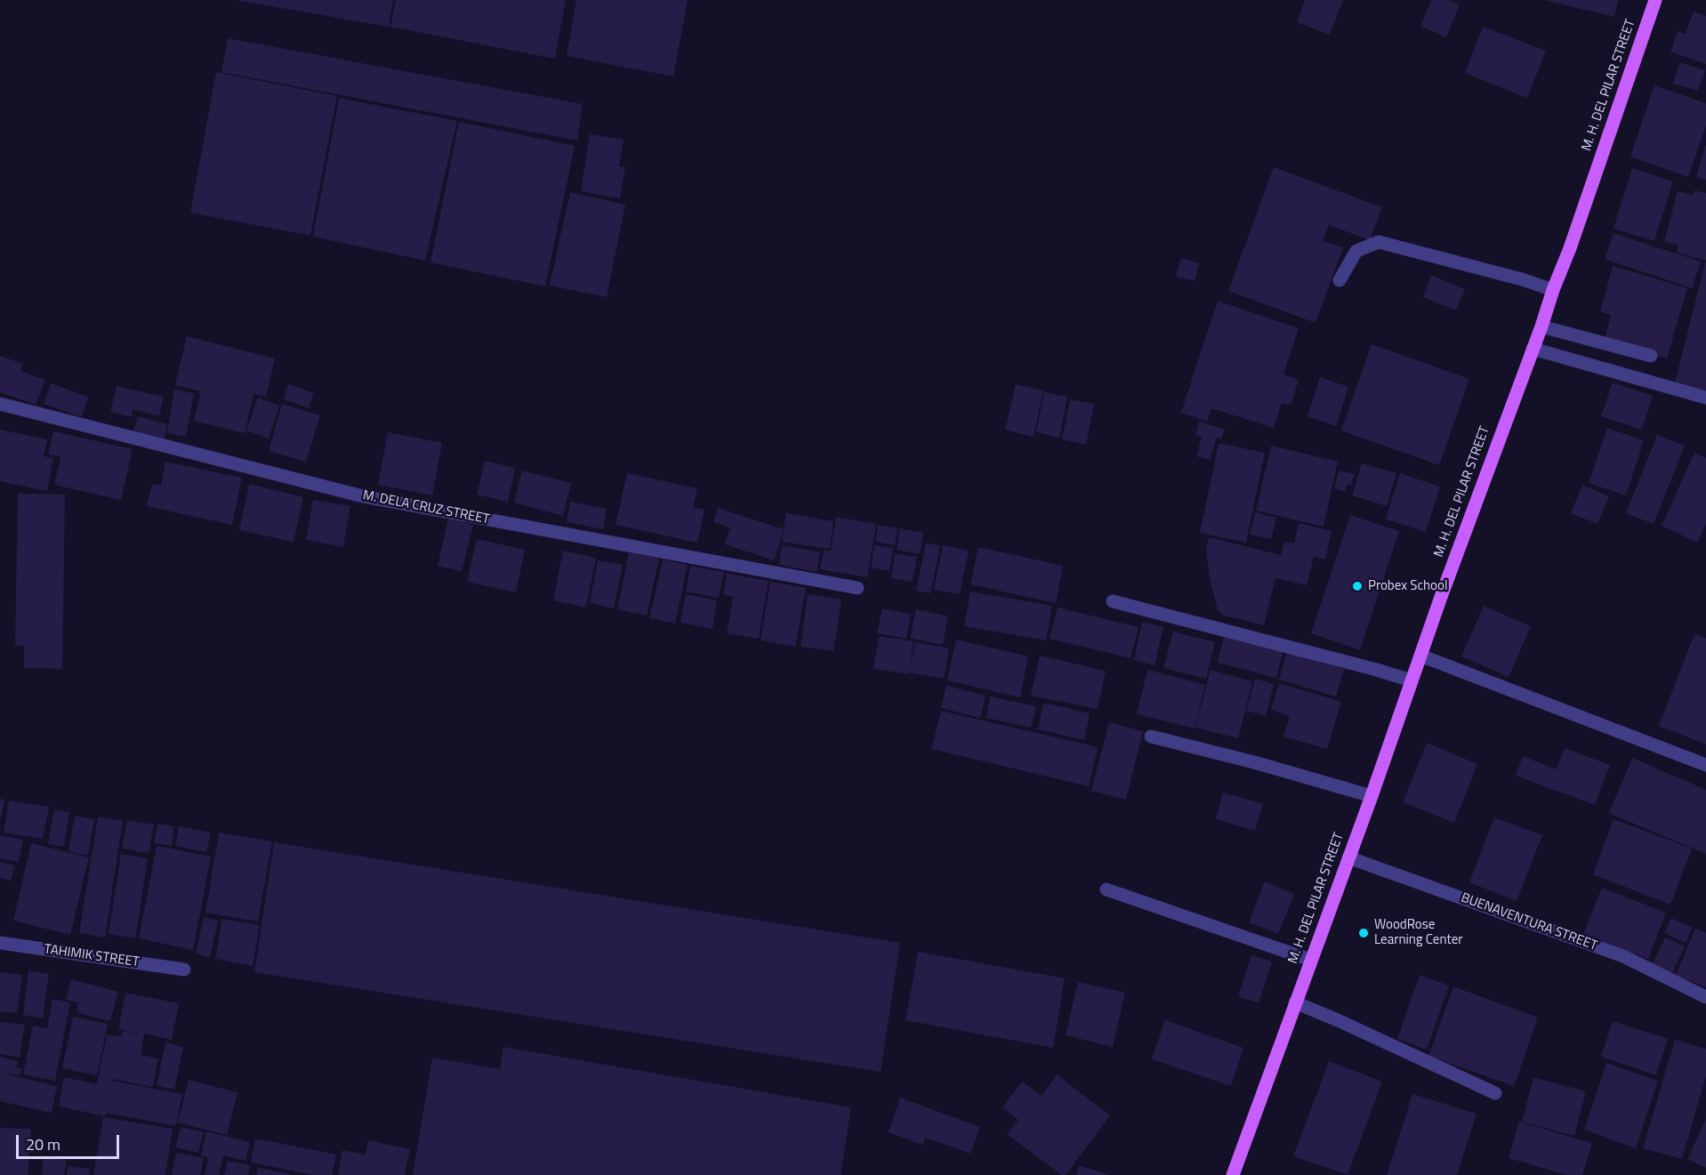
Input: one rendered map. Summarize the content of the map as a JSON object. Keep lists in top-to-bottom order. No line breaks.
{"streets":{"main road":["M. H. DEL PILAR STREET"],"street":["M. DELA CRUZ STREET","BUENAVENTURA STREET","TAHIMIK STREET"]},"crossings":[["M. H. DEL PILAR STREET","BUENAVENTURA STREET"]],"places":["Probex School","WoodRose Learning Center"],"scale_bar":"20 m"}
